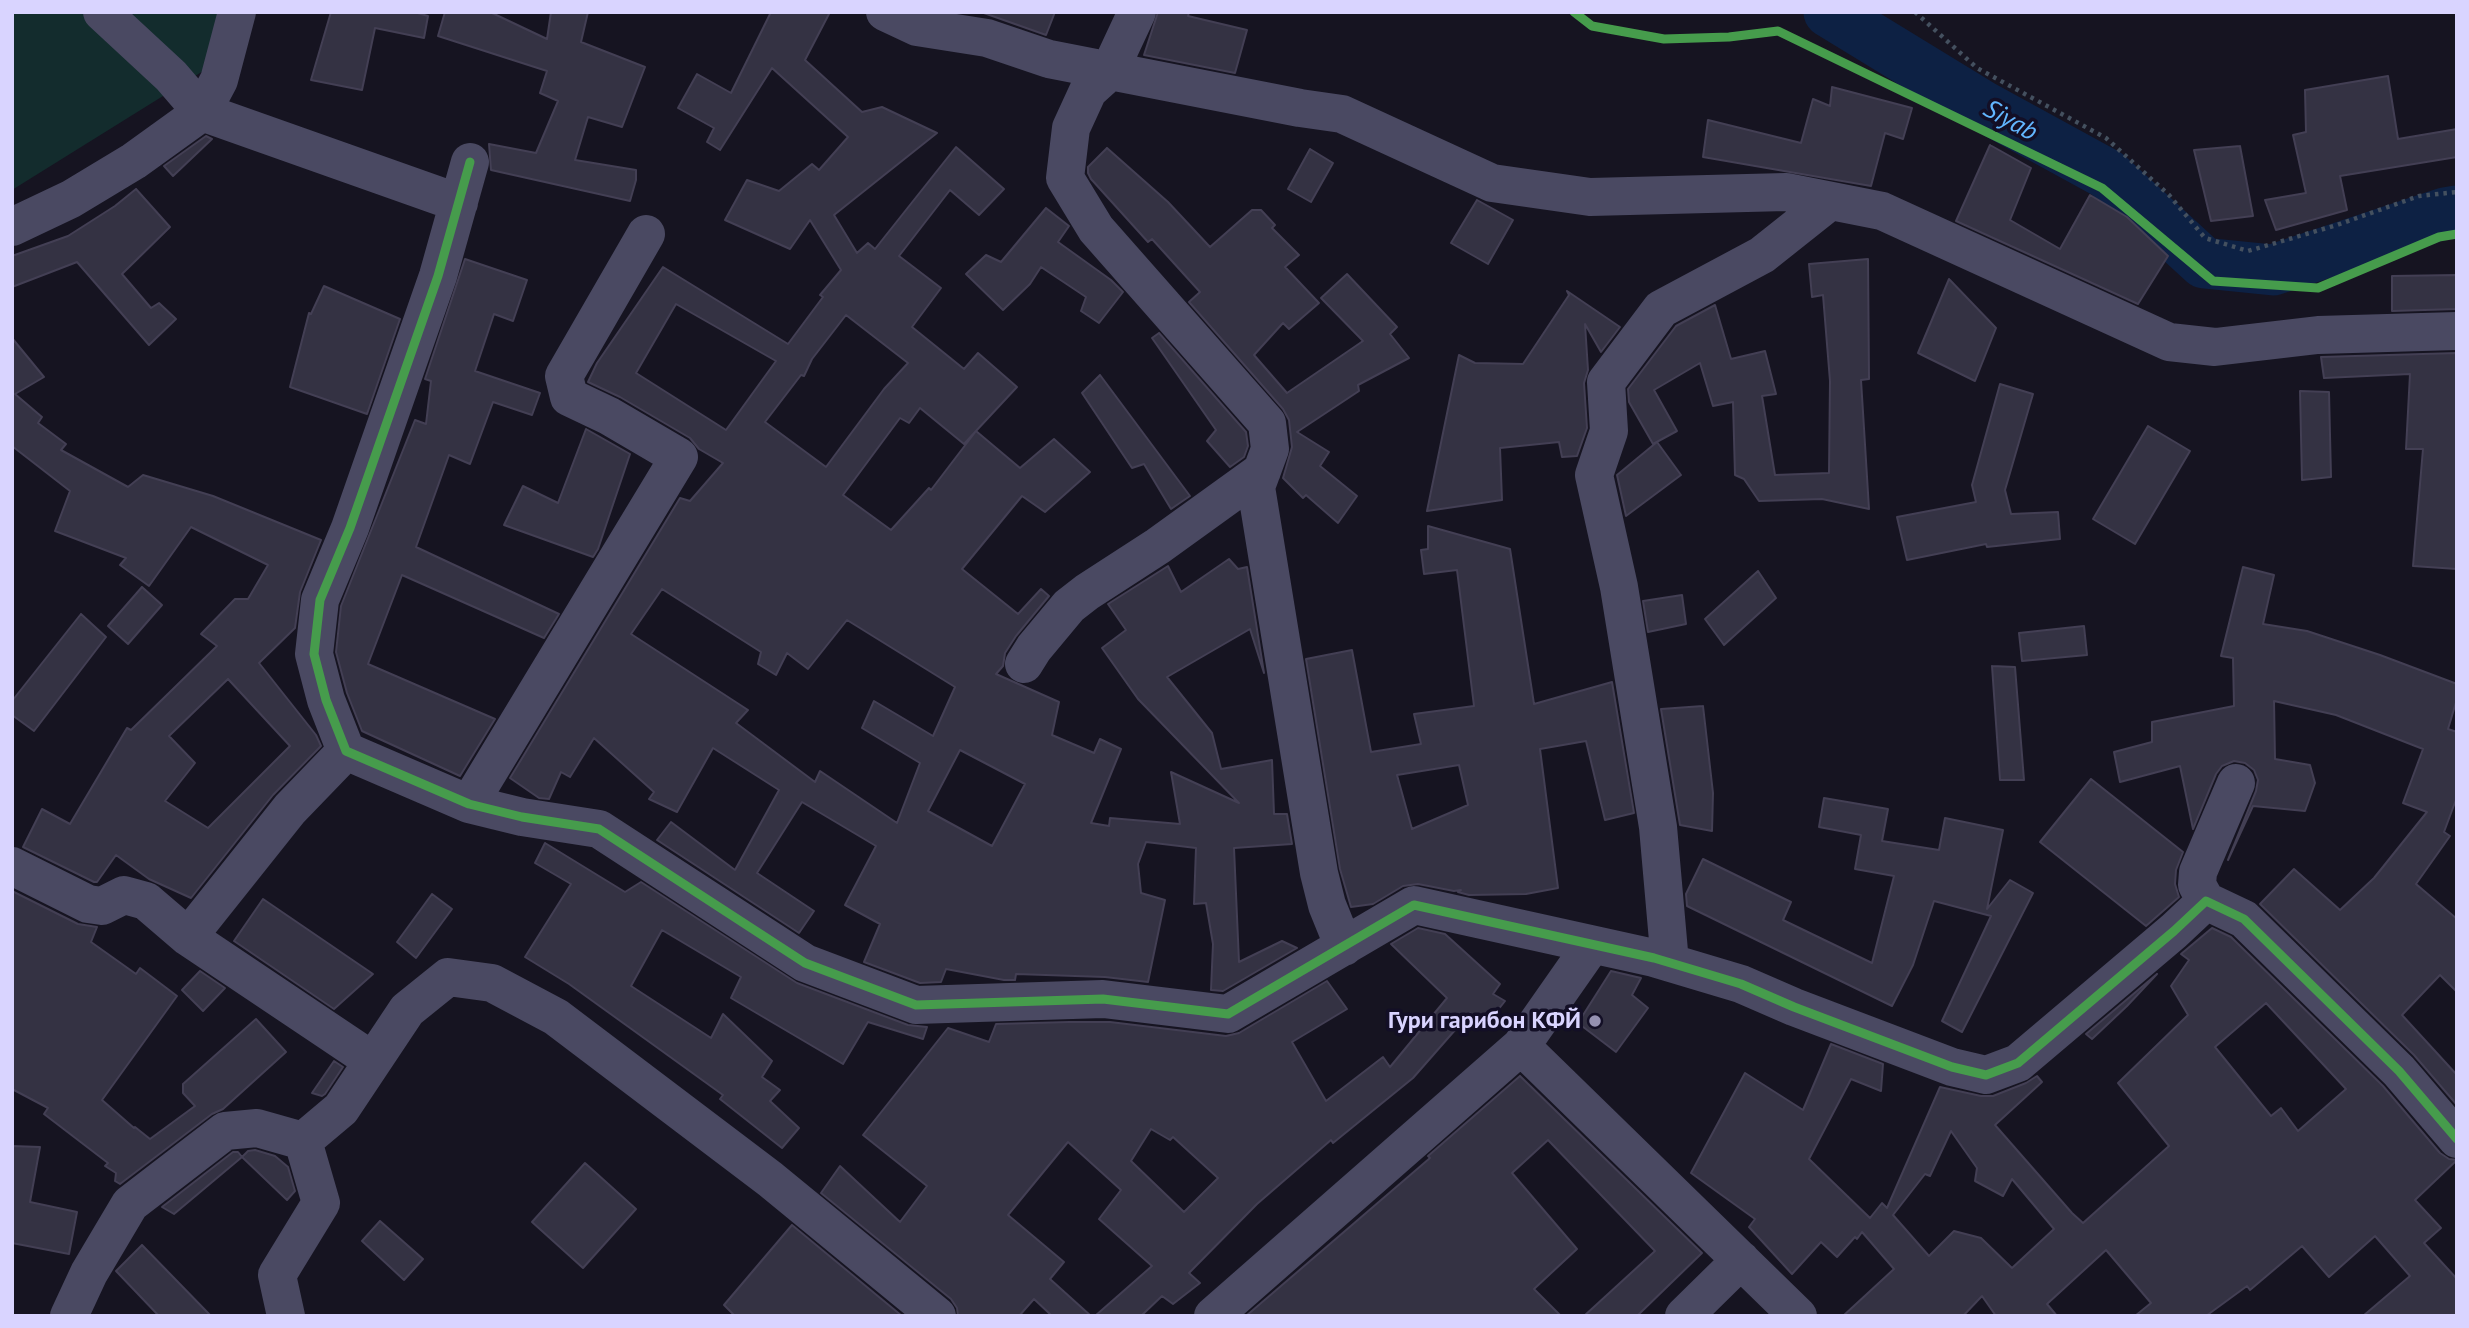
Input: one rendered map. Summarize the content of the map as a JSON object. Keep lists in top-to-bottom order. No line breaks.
{"water":["Siyab"],"places":["Гури гарибон КФЙ"]}
